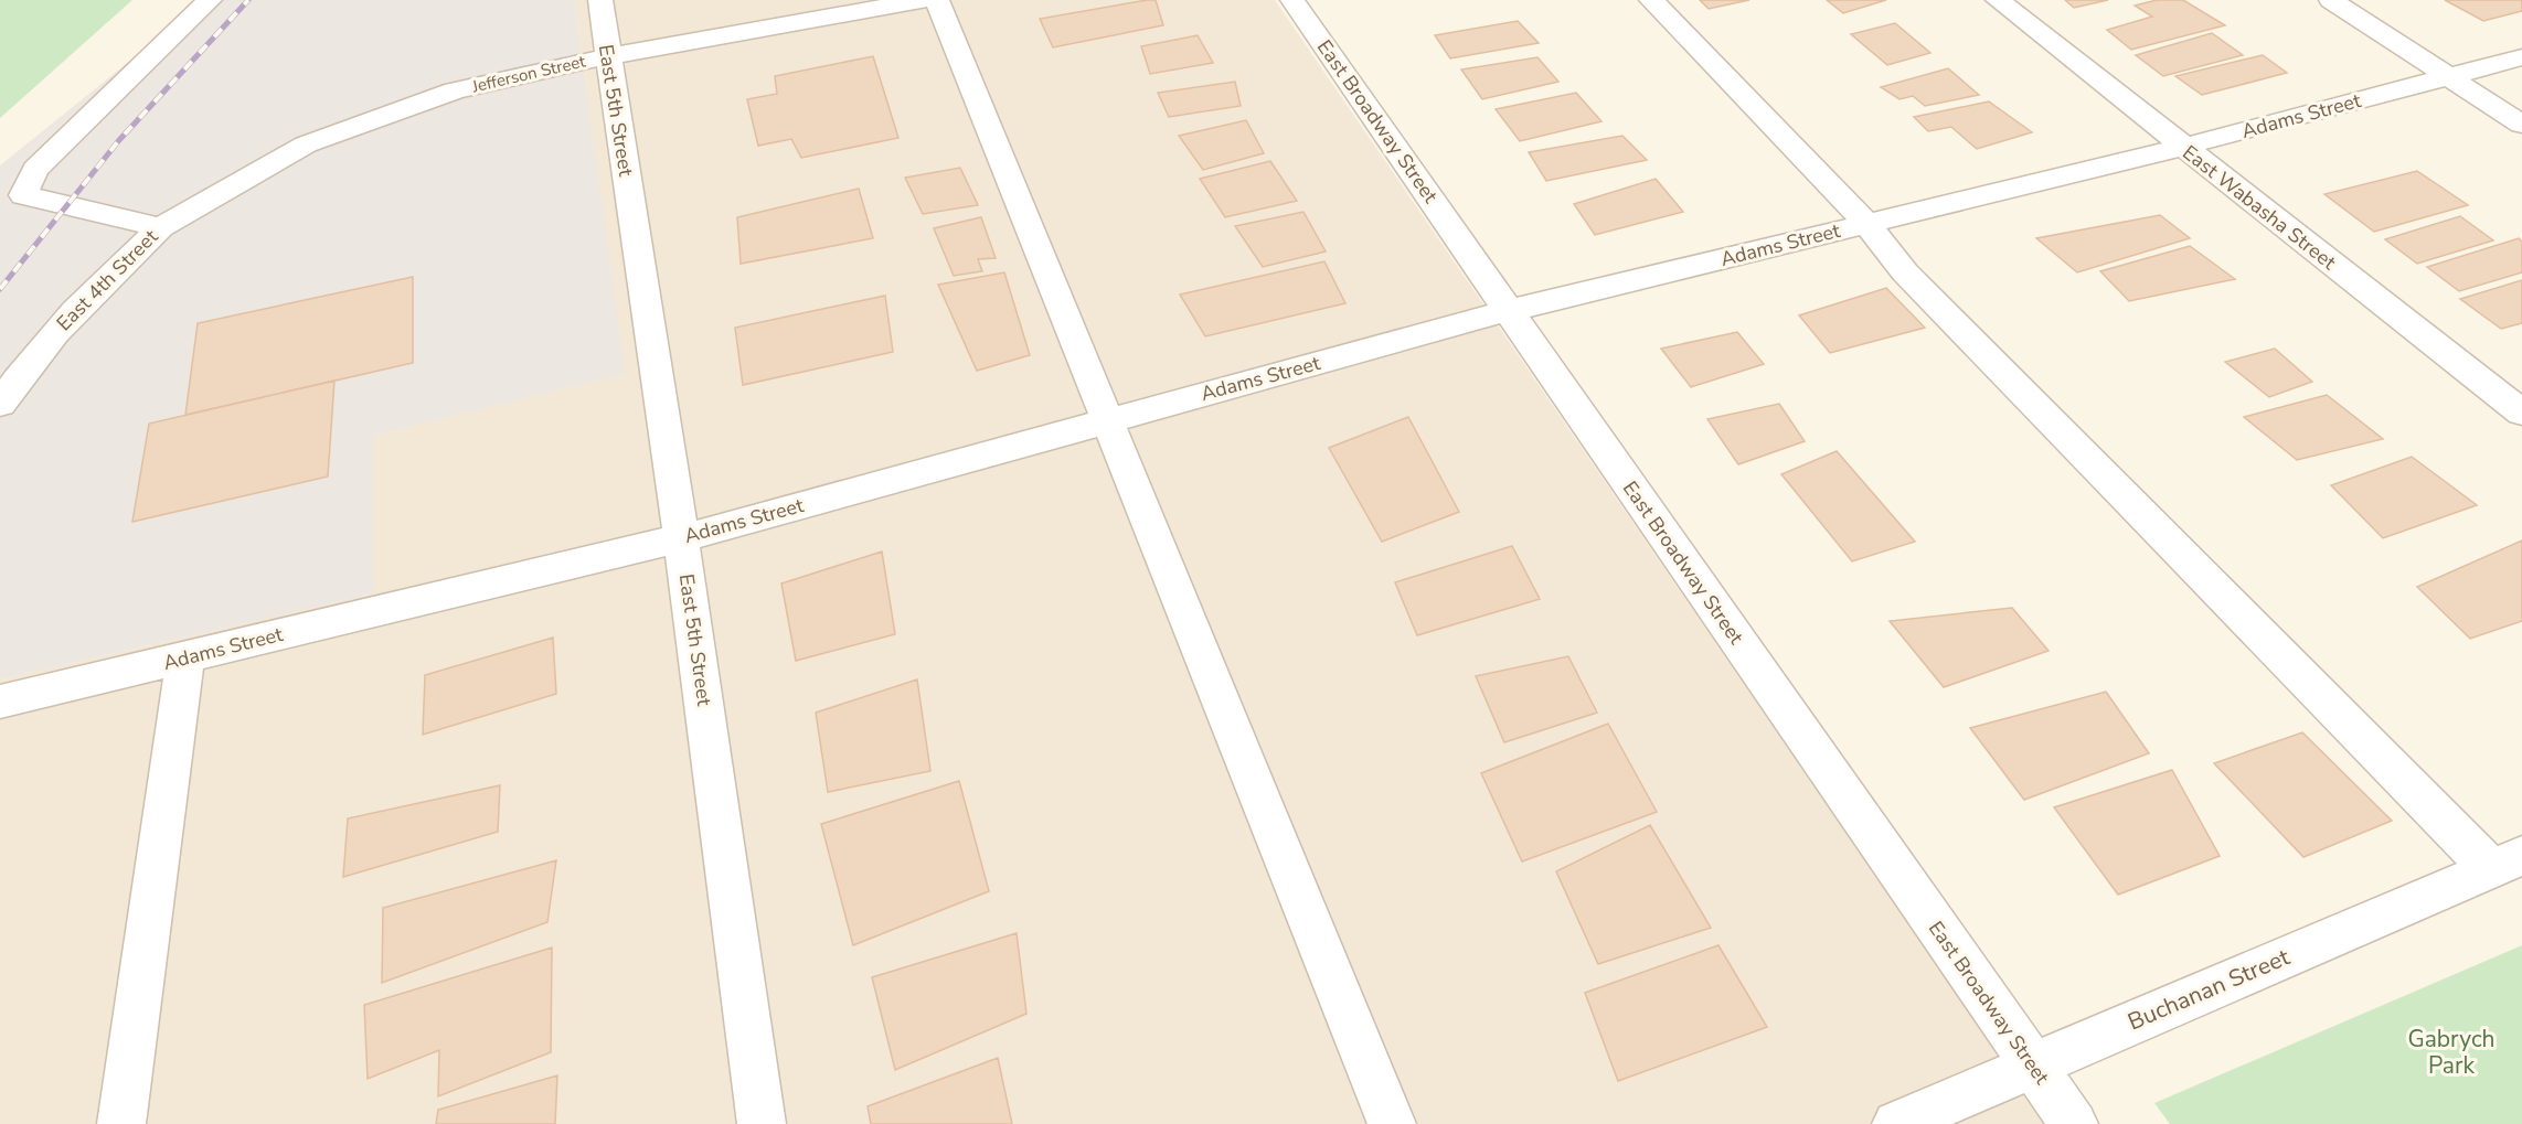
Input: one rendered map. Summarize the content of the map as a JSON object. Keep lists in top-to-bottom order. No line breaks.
{"streets":{"street":["Jefferson Street","East 5th Street","Adams Street","East Broadway Street","East Wabasha Street","East 4th Street","Buchanan Street"]},"crossings":[["Jefferson Street","East 5th Street"],["Jefferson Street","East 4th Street"],["East 5th Street","Adams Street"],["Adams Street","East Broadway Street"],["Adams Street","East Wabasha Street"],["East Broadway Street","Buchanan Street"]],"parks":["Gabrych Park"]}
